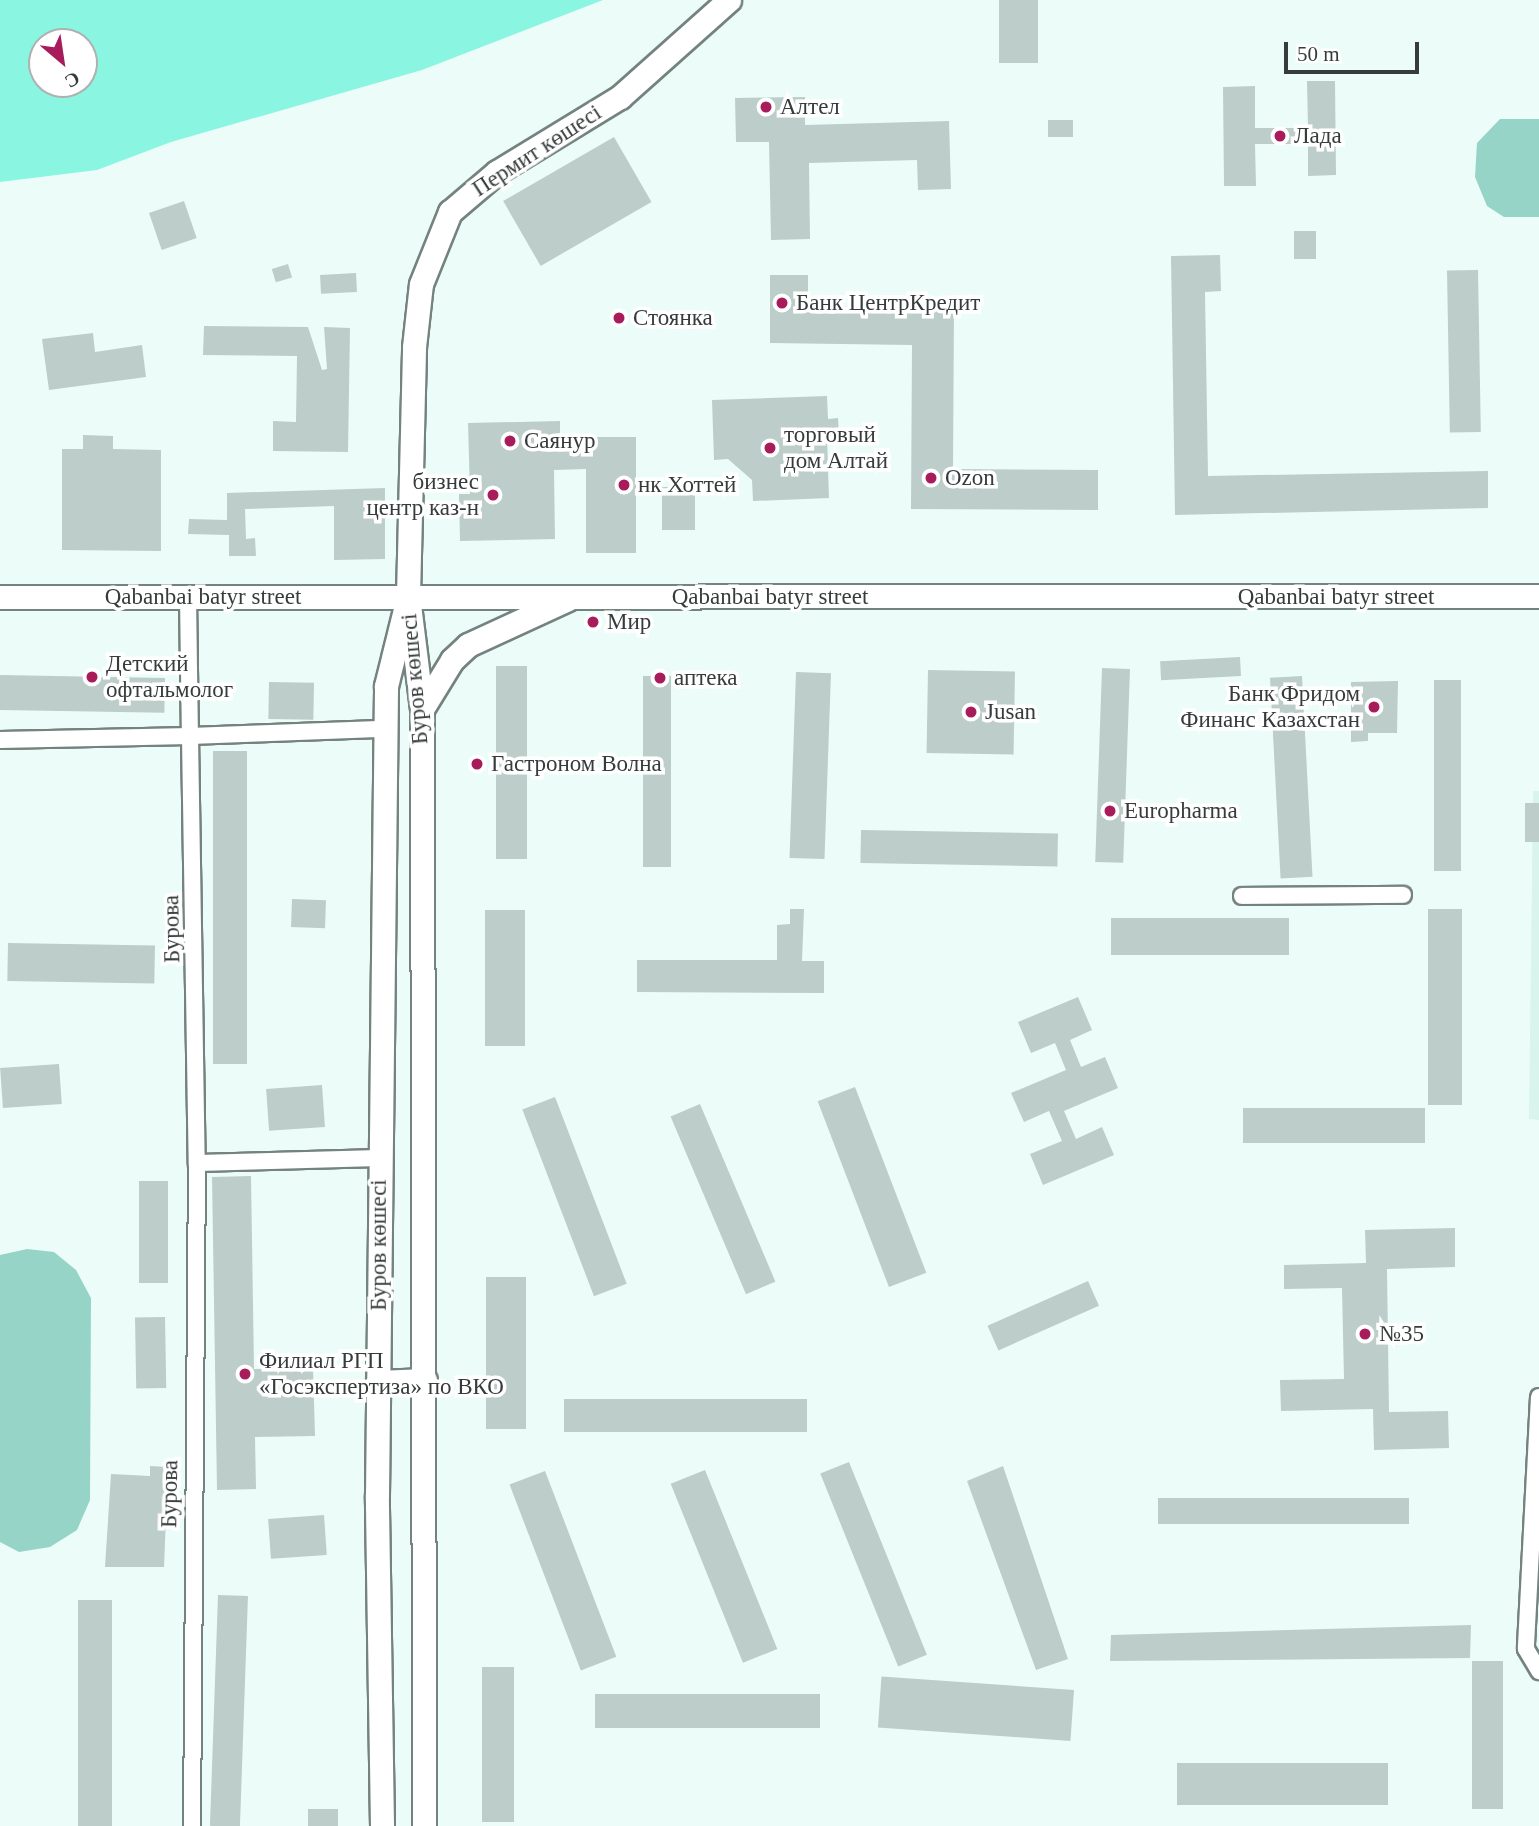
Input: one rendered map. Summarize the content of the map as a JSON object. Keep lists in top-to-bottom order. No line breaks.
{"streets":{"main road":["Пермит көшесі","Qabanbai batyr street","Буров көшесі"],"street":["Бурова"]},"crossings":[["Пермит көшесі","Qabanbai batyr street"],["Пермит көшесі","Буров көшесі"],["Qabanbai batyr street","Буров көшесі"],["Qabanbai batyr street","Бурова"]],"places":["Алтел","Лада","Банк ЦентрКредит","Стоянка","Саянур","торговый дом Алтай","Ozon","нк Хоттей","бизнес центр каз-н","Мир","Детский офтальмолог","аптека","Банк Фридом Финанс Казахстан","Jusan","Гастроном Волна","Europharma","№35","Филиал РГП «Госэкспертиза» по ВКО"],"scale_bar":"50 m","north":"bottom right"}
